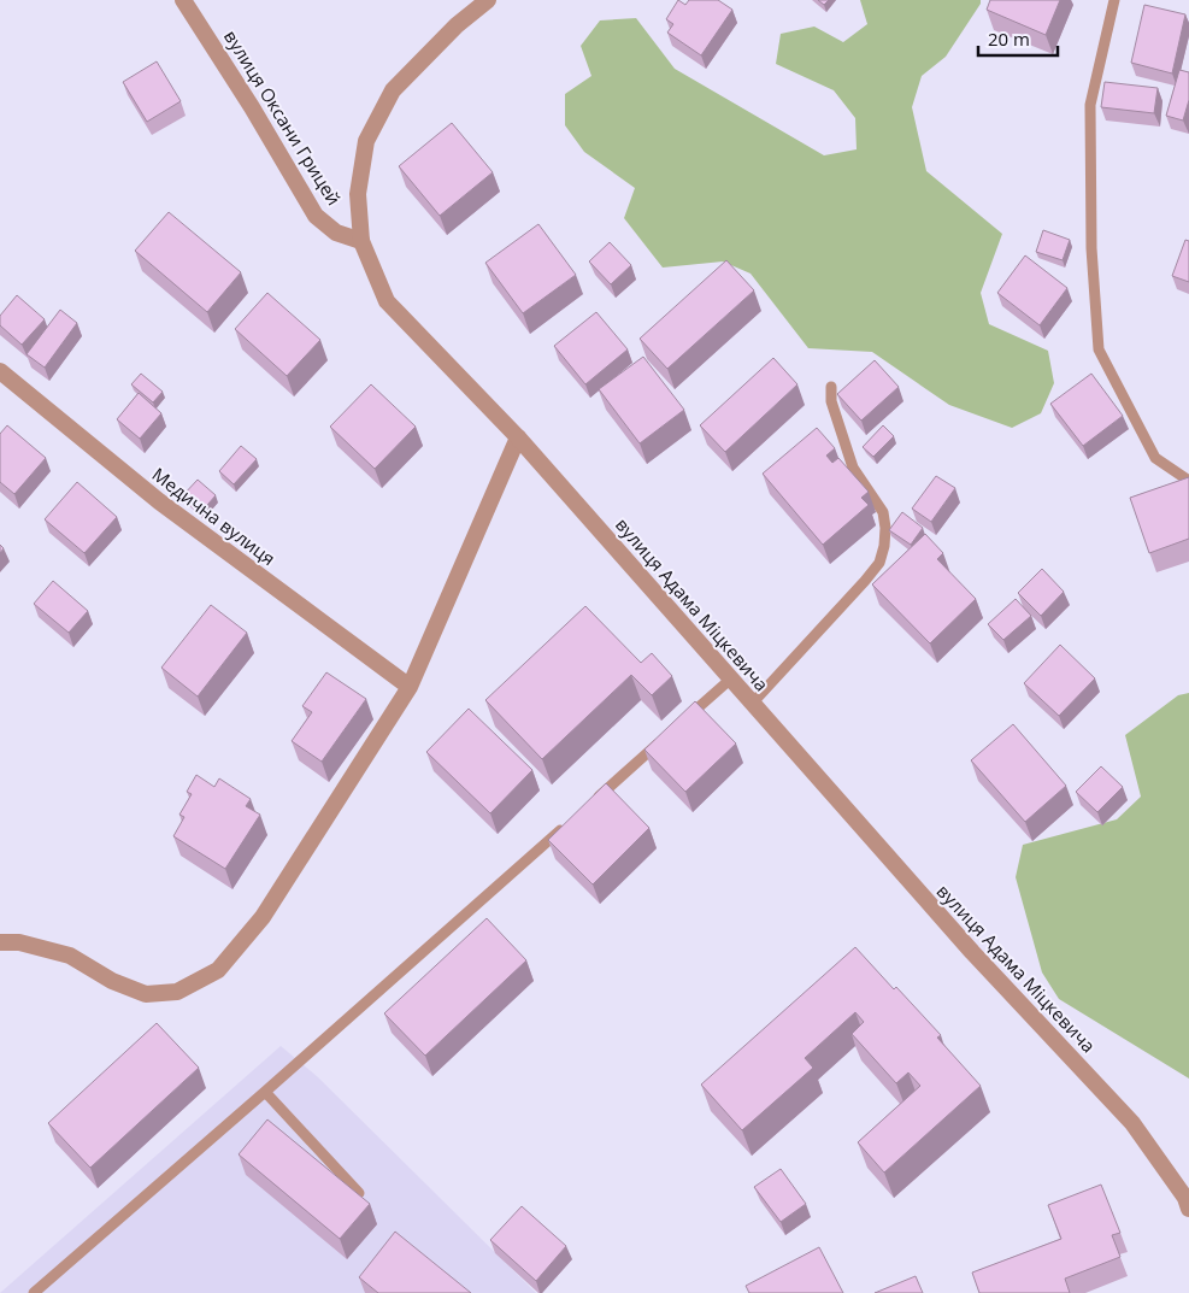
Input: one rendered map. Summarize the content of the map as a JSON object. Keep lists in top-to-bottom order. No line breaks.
{"streets":{"street":["вулиця Оксани Грицей","Медична вулиця","вулиця Адама Міцкевича"]},"crossings":[["вулиця Оксани Грицей","вулиця Адама Міцкевича"]],"scale_bar":"20 m"}
